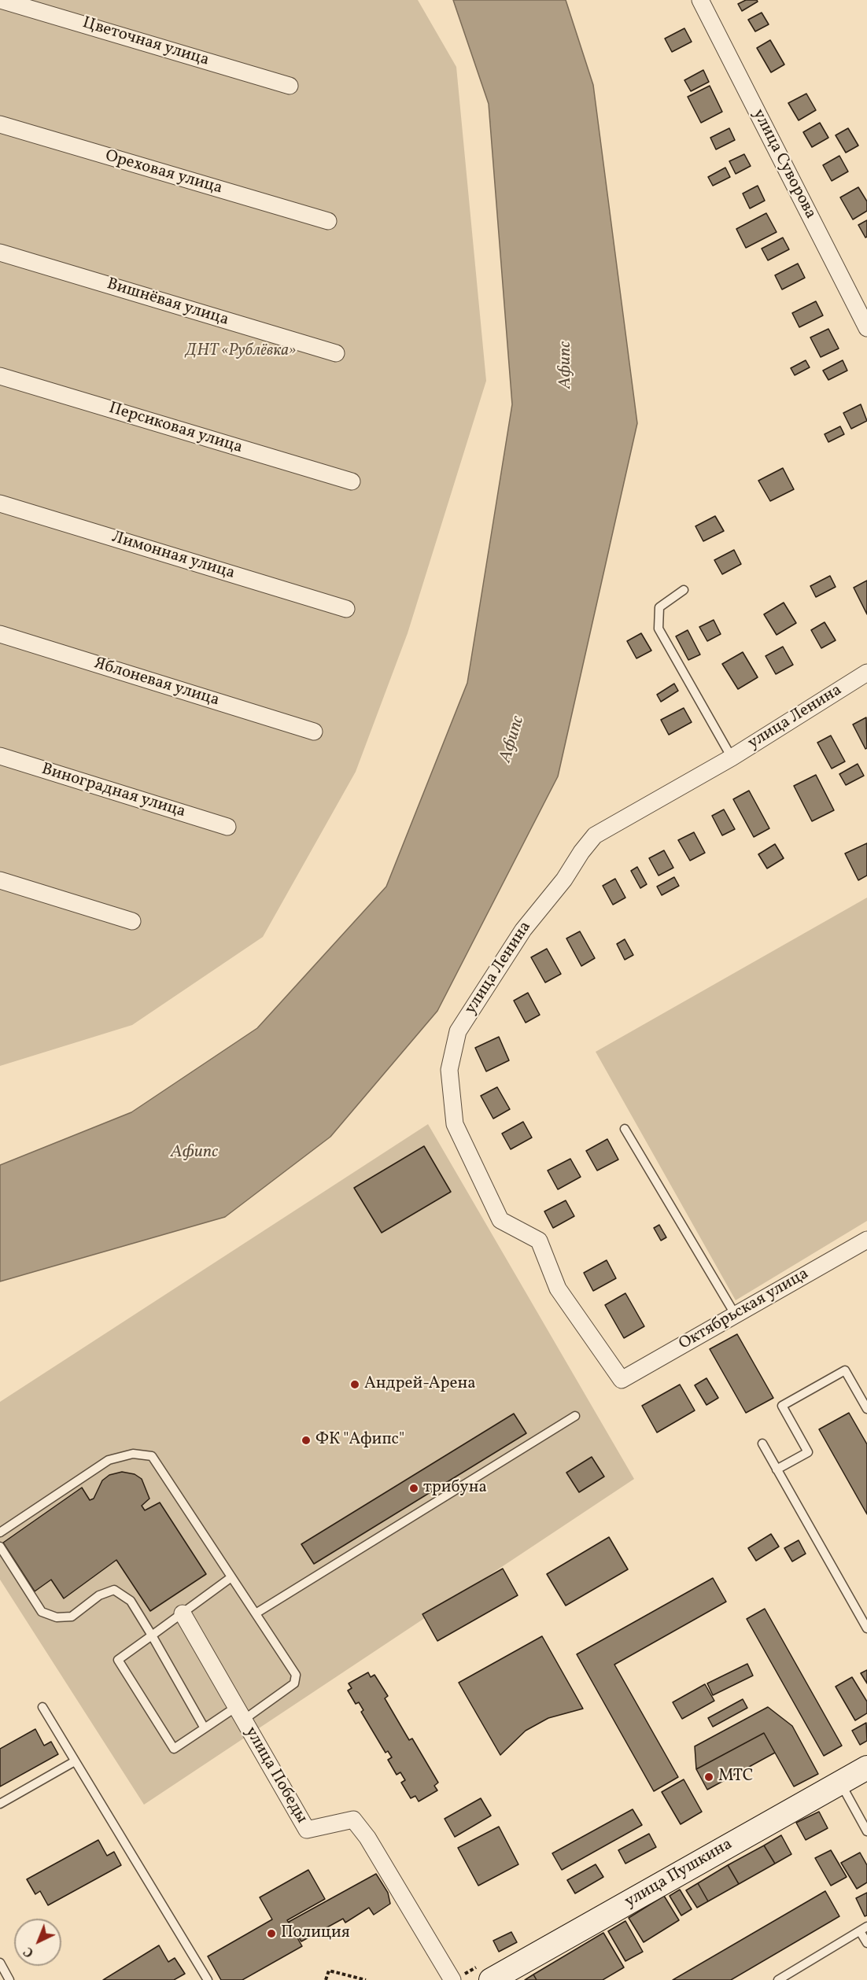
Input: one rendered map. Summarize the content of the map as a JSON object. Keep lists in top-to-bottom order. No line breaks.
{"streets":{"street":["Цветочная улица","улица Суворова","Ореховая улица","Вишнёвая улица","Персиковая улица","Лимонная улица","Яблоневая улица","улица Ленина","Виноградная улица","Октябрьская улица","улица Победы","улица Пушкина"]},"crossings":[["улица Ленина","Октябрьская улица"]],"water":["Афипс"],"parks":["ДНТ «Рублёвка»"],"places":["Андрей-Арена","ФК \"Афипс\"","трибуна","МТС","Полиция"],"north":"bottom left"}
